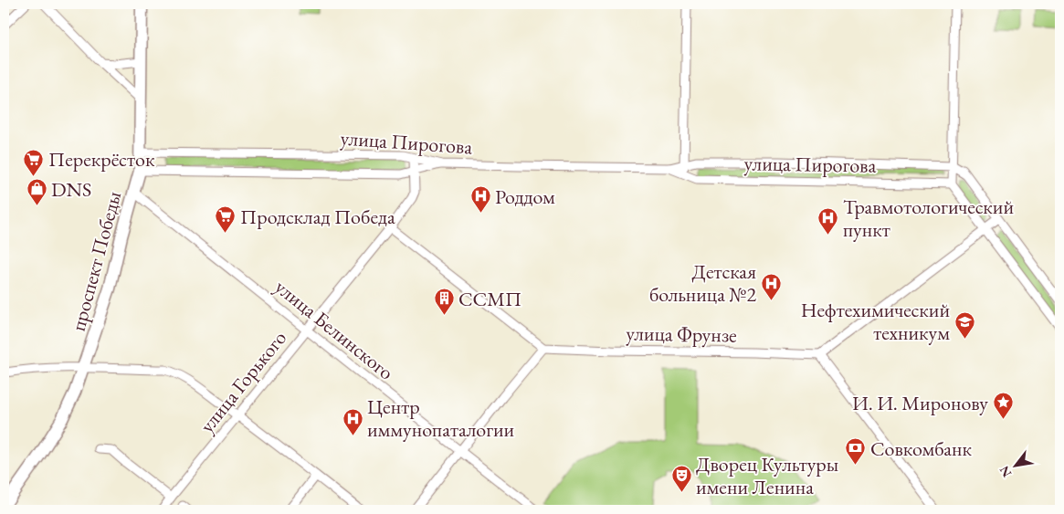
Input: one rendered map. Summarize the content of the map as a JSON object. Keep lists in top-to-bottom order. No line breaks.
{"streets":{"main road":["проспект Победы"],"street":["улица Пирогова","улица Белинского","улица Фрунзе","улица Горького"]},"crossings":[["улица Пирогова","проспект Победы"],["улица Пирогова","улица Горького"],["проспект Победы","улица Белинского"],["улица Белинского","улица Горького"]],"places":{"supermarket":["Перекрёсток","Продсклад Победа"],"shop":["DNS"],"hospital":["Роддом","Травмотологический пункт","Детская больница №2","Центр иммунопаталогии"],"building":["ССМП"],"school or university":["Нефтехимический техникум"],"place":["И. И. Миронову"],"bank":["Совкомбанк"],"theatre":["Дворец Культуры имени Ленина"]},"north":"bottom left"}
